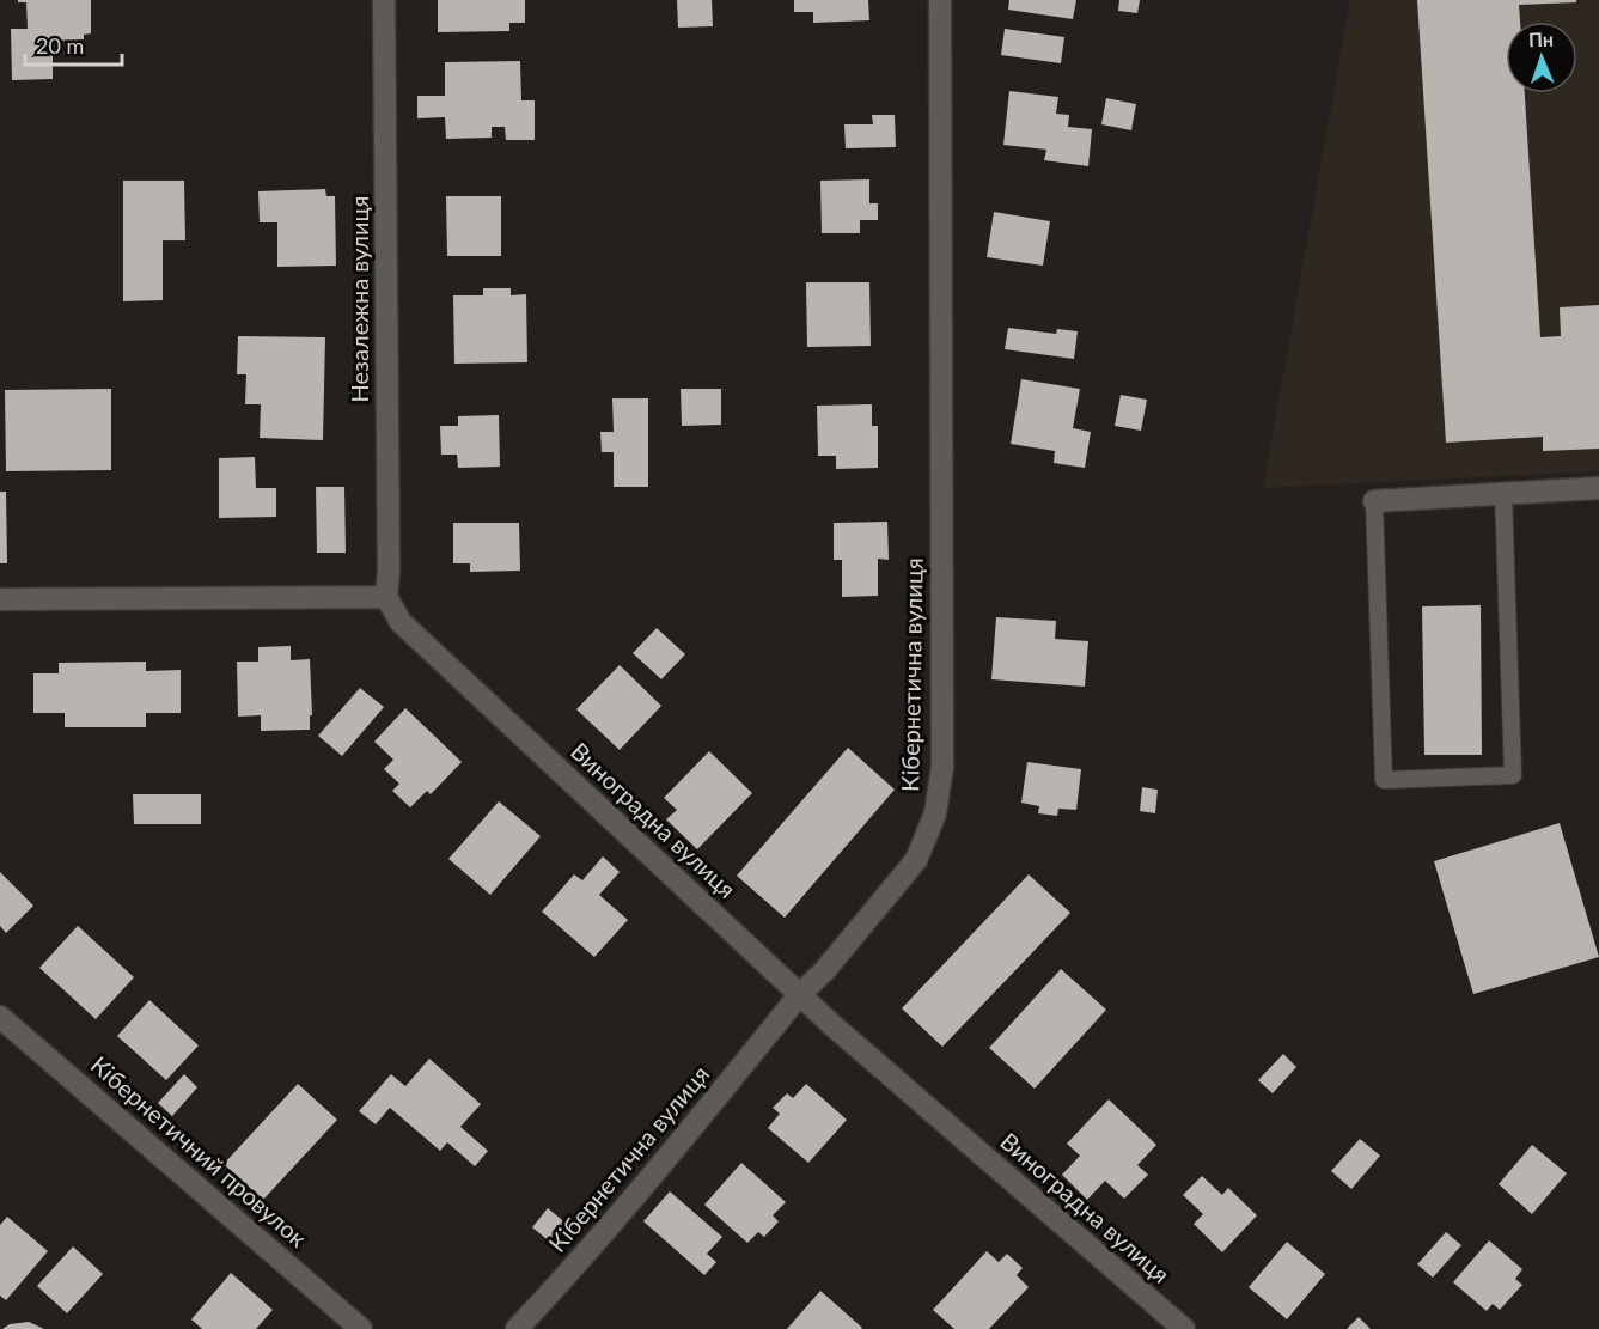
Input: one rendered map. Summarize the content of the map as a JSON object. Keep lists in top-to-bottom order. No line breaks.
{"streets":{"street":["Незалежна вулиця","Кібернетична вулиця","Виноградна вулиця","Кібернетичний провулок"]},"crossings":[["Незалежна вулиця","Виноградна вулиця"],["Кібернетична вулиця","Виноградна вулиця"]],"scale_bar":"20 m","north":"top"}
